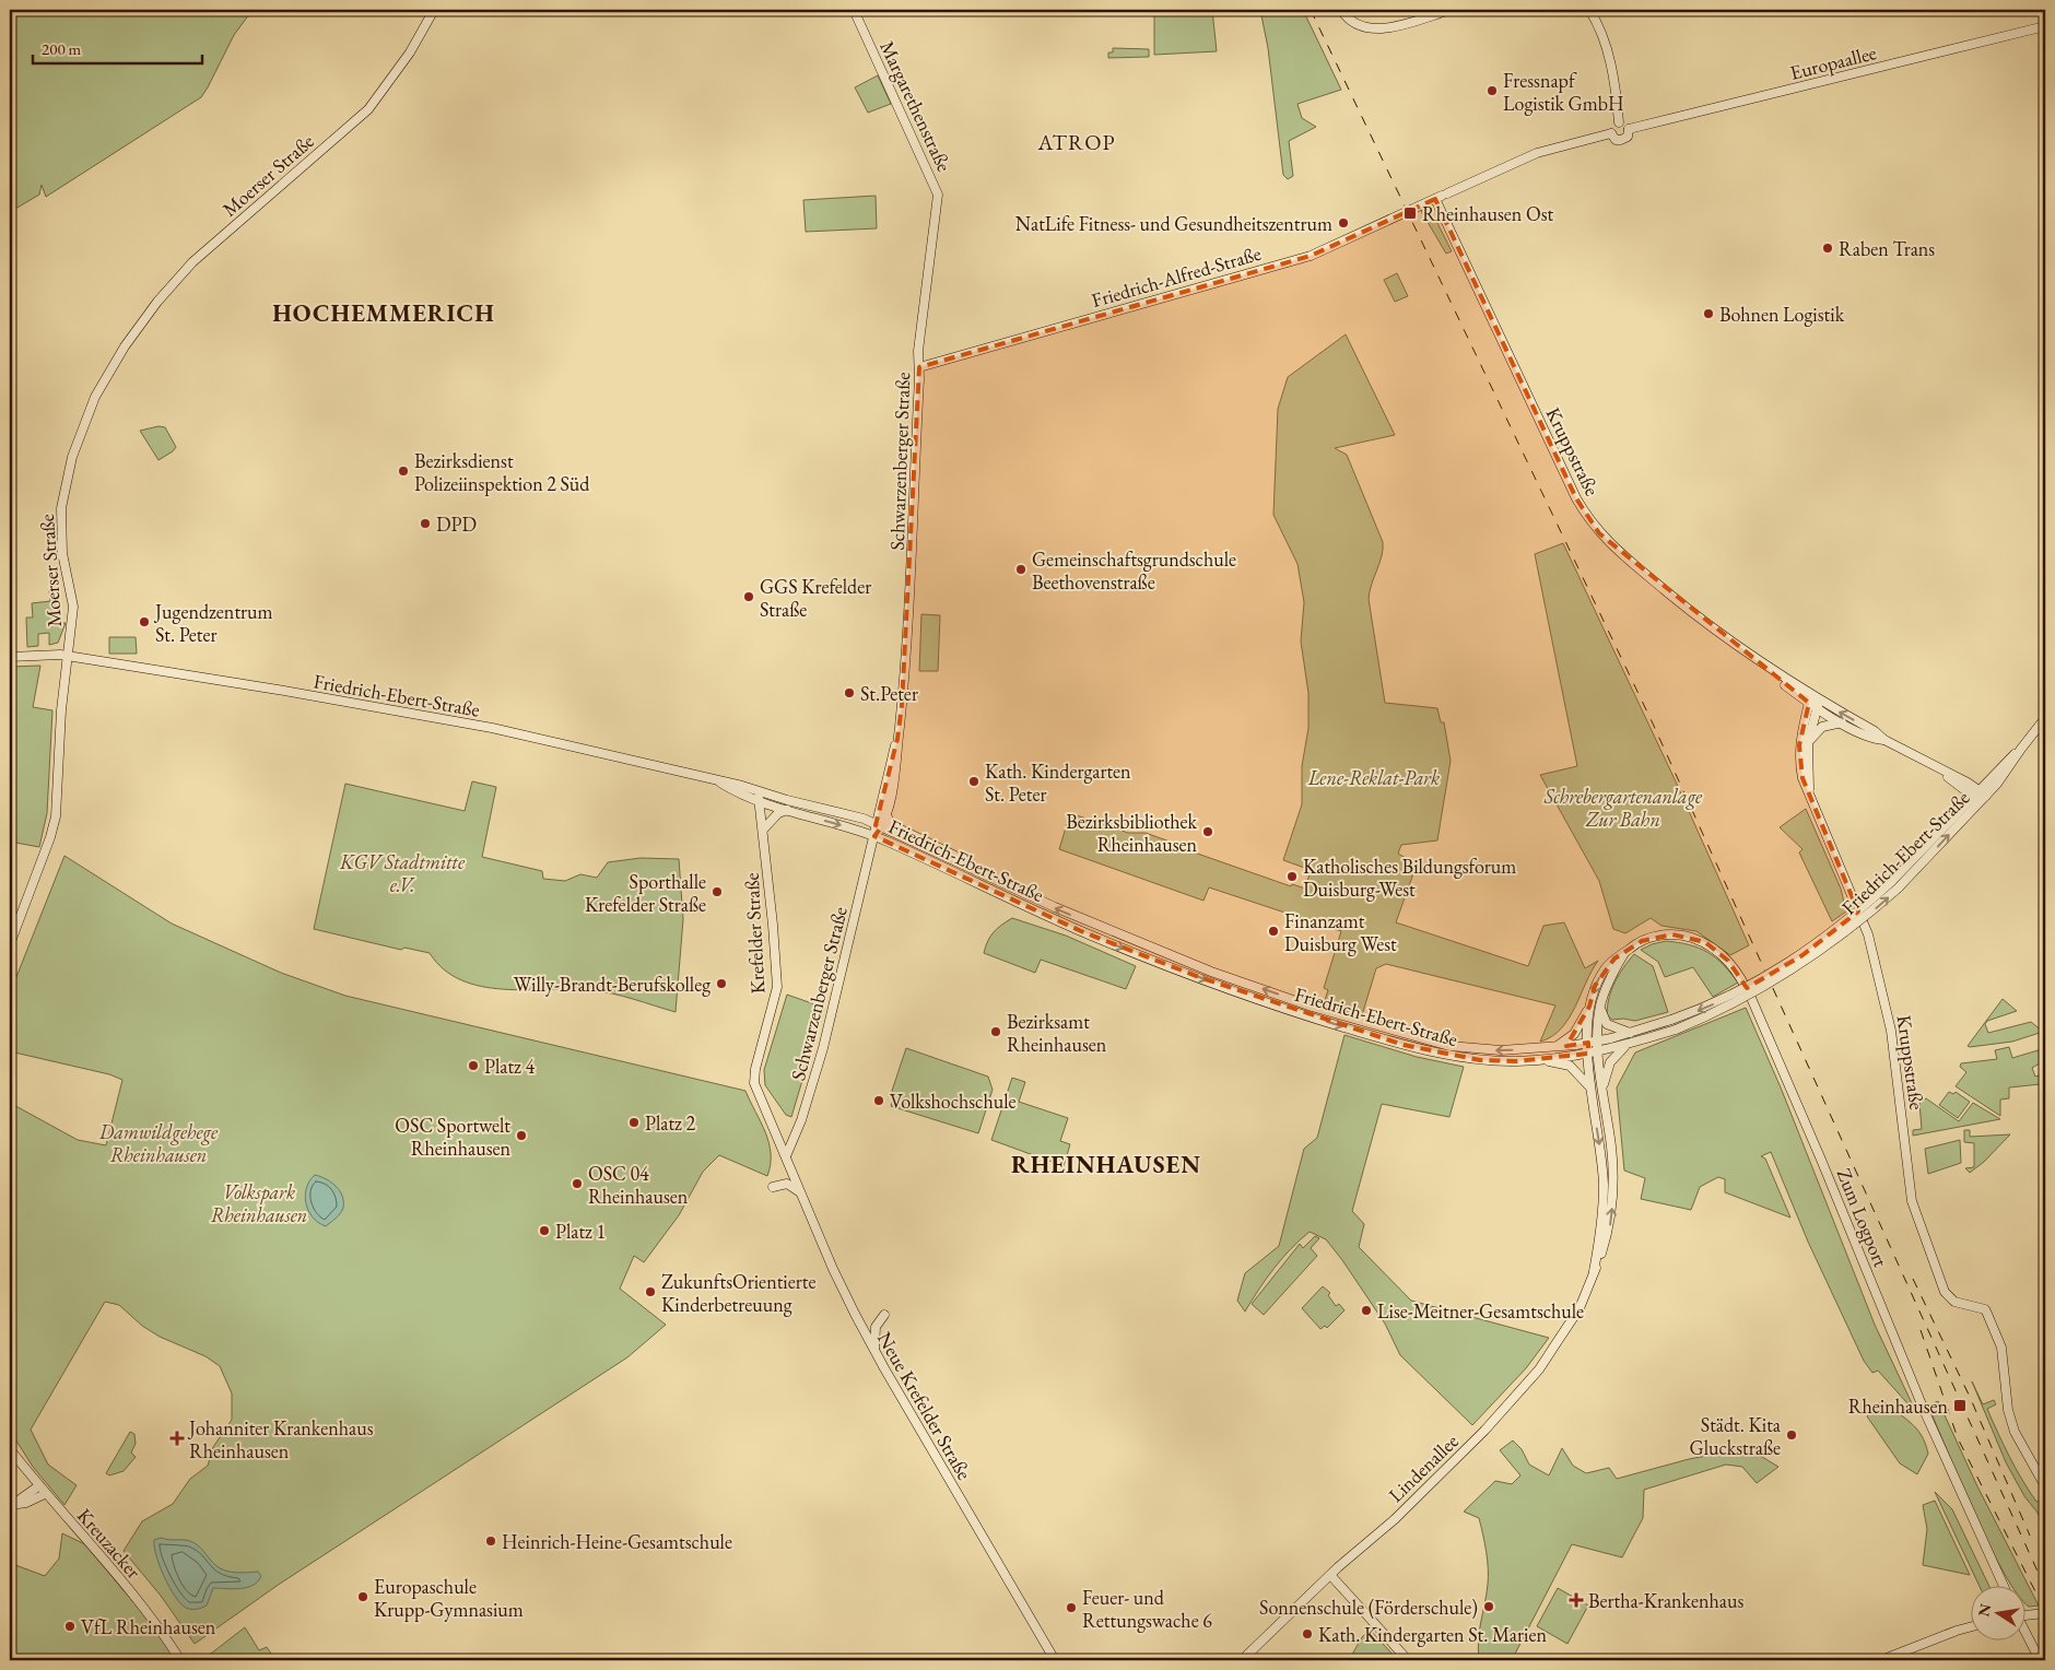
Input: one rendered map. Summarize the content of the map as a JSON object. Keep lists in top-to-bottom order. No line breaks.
{"streets":{"main road":["Europaallee","Margarethenstraße","Moerser Straße","Friedrich-Alfred-Straße","Kruppstraße","Schwarzenberger Straße","Friedrich-Ebert-Straße","Krefelder Straße","Zum Logport","Neue Krefelder Straße","Lindenallee","Kreuzacker"]},"crossings":[["Margarethenstraße","Schwarzenberger Straße"],["Moerser Straße","Friedrich-Ebert-Straße"],["Friedrich-Alfred-Straße","Kruppstraße"],["Friedrich-Alfred-Straße","Schwarzenberger Straße"],["Schwarzenberger Straße","Friedrich-Ebert-Straße"],["Schwarzenberger Straße","Krefelder Straße"],["Schwarzenberger Straße","Neue Krefelder Straße"],["Friedrich-Ebert-Straße","Krefelder Straße"],["Friedrich-Ebert-Straße","Zum Logport"],["Friedrich-Ebert-Straße","Lindenallee"],["Krefelder Straße","Neue Krefelder Straße"],["Zum Logport","Lindenallee"]],"districts":["ATROP","HOCHEMMERICH","RHEINHAUSEN"],"parks":["Lene-Reklat-Park","Schrebergartenanlage Zur Bahn","KGV Stadtmitte e.V.","Damwildgehege Rheinhausen","Volkspark Rheinhausen"],"places":{"other":["Fressnapf Logistik GmbH","NatLife Fitness- und Gesundheitszentrum","Raben Trans","Bohnen Logistik","Bezirksdienst Polizeiinspektion 2 Süd","DPD","Gemeinschaftsgrundschule Beethovenstraße","GGS Krefelder Straße","Jugendzentrum St. Peter","St.Peter","Kath. Kindergarten St. Peter","Bezirksbibliothek Rheinhausen","Katholisches Bildungsforum Duisburg-West","Sporthalle Krefelder Straße","Finanzamt Duisburg West","Willy-Brandt-Berufskolleg","Bezirksamt Rheinhausen","Platz 4","Volkshochschule","Platz 2","OSC Sportwelt Rheinhausen","OSC 04 Rheinhausen","Platz 1","ZukunftsOrientierte Kinderbetreuung","Lise-Meitner-Gesamtschule","Städt. Kita Gluckstraße","Heinrich-Heine-Gesamtschule","Europaschule Krupp-Gymnasium","Sonnenschule (Förderschule)","Feuer- und Rettungswache 6","VfL Rheinhausen","Kath. Kindergarten St. Marien"],"transit":["Rheinhausen Ost","Rheinhausen"],"health":["Johanniter Krankenhaus Rheinhausen","Bertha-Krankenhaus"]},"scale_bar":"200 m","north":"left"}
